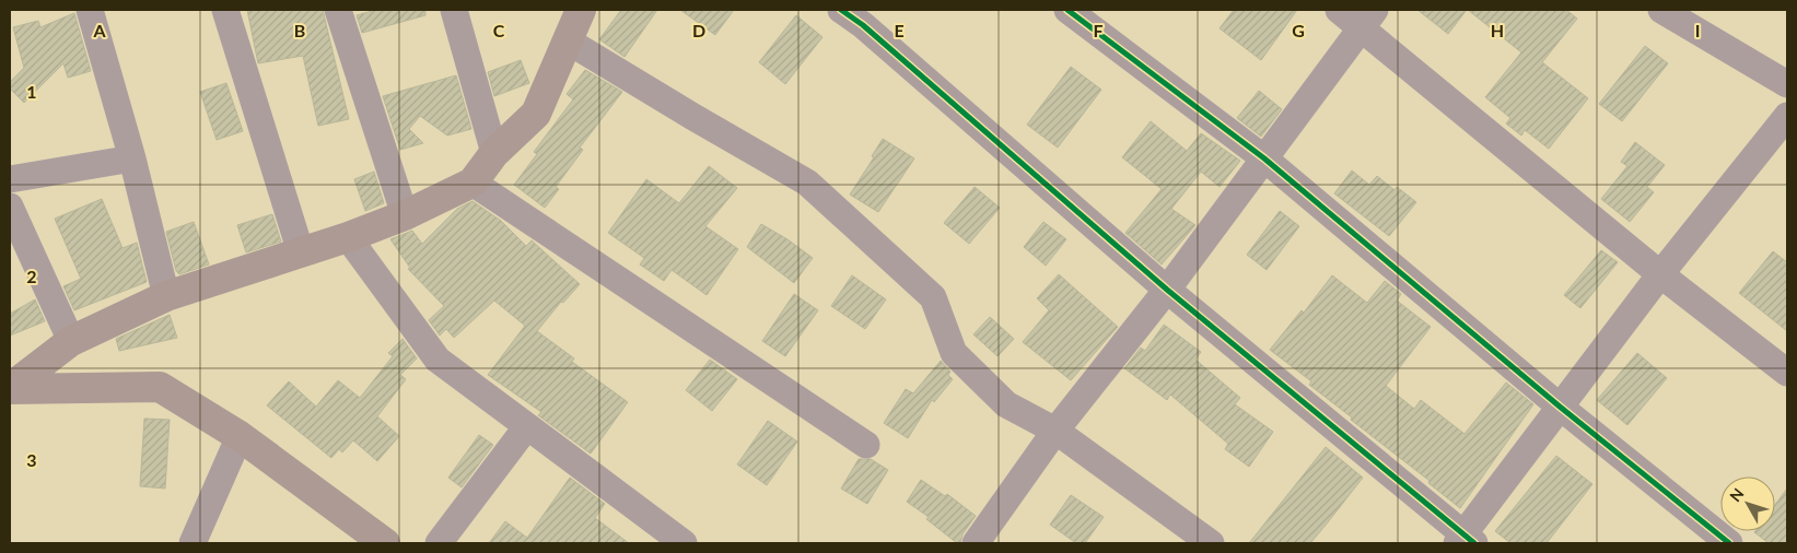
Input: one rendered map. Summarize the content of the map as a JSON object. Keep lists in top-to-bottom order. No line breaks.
{"north":"top left","grid":{"columns":["A","B","C","D","E","F","G","H","I"],"rows":["1","2","3"]}}
